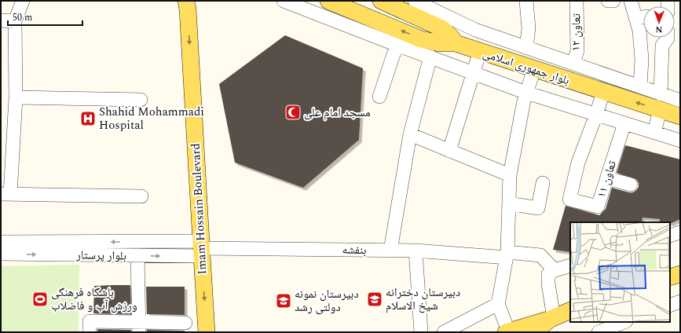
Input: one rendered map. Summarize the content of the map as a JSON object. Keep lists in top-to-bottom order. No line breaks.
{"streets":{"main road":["بلوار جمهوری اسلامی","Imam Hossain Boulevard"],"street":["تعاون ۱۲","تعاون ۱۱","بنفشه","بلوار پرستار"]},"crossings":[["Imam Hossain Boulevard","بنفشه"],["Imam Hossain Boulevard","بلوار پرستار"],["بنفشه","بلوار پرستار"]],"one_way":["Imam Hossain Boulevard"],"places":{"mosque":["مسجد امام علی"],"hospital":["Shahid Mohammadi Hospital"],"sports":["باشگاه فرهنگی ورزش آب و فاضلاب"],"school or university":["دبیرستان دخترانه شیخ الاسلام","دبیرستان نمونه دولتی رشد"]},"scale_bar":"50 m","north":"bottom"}
